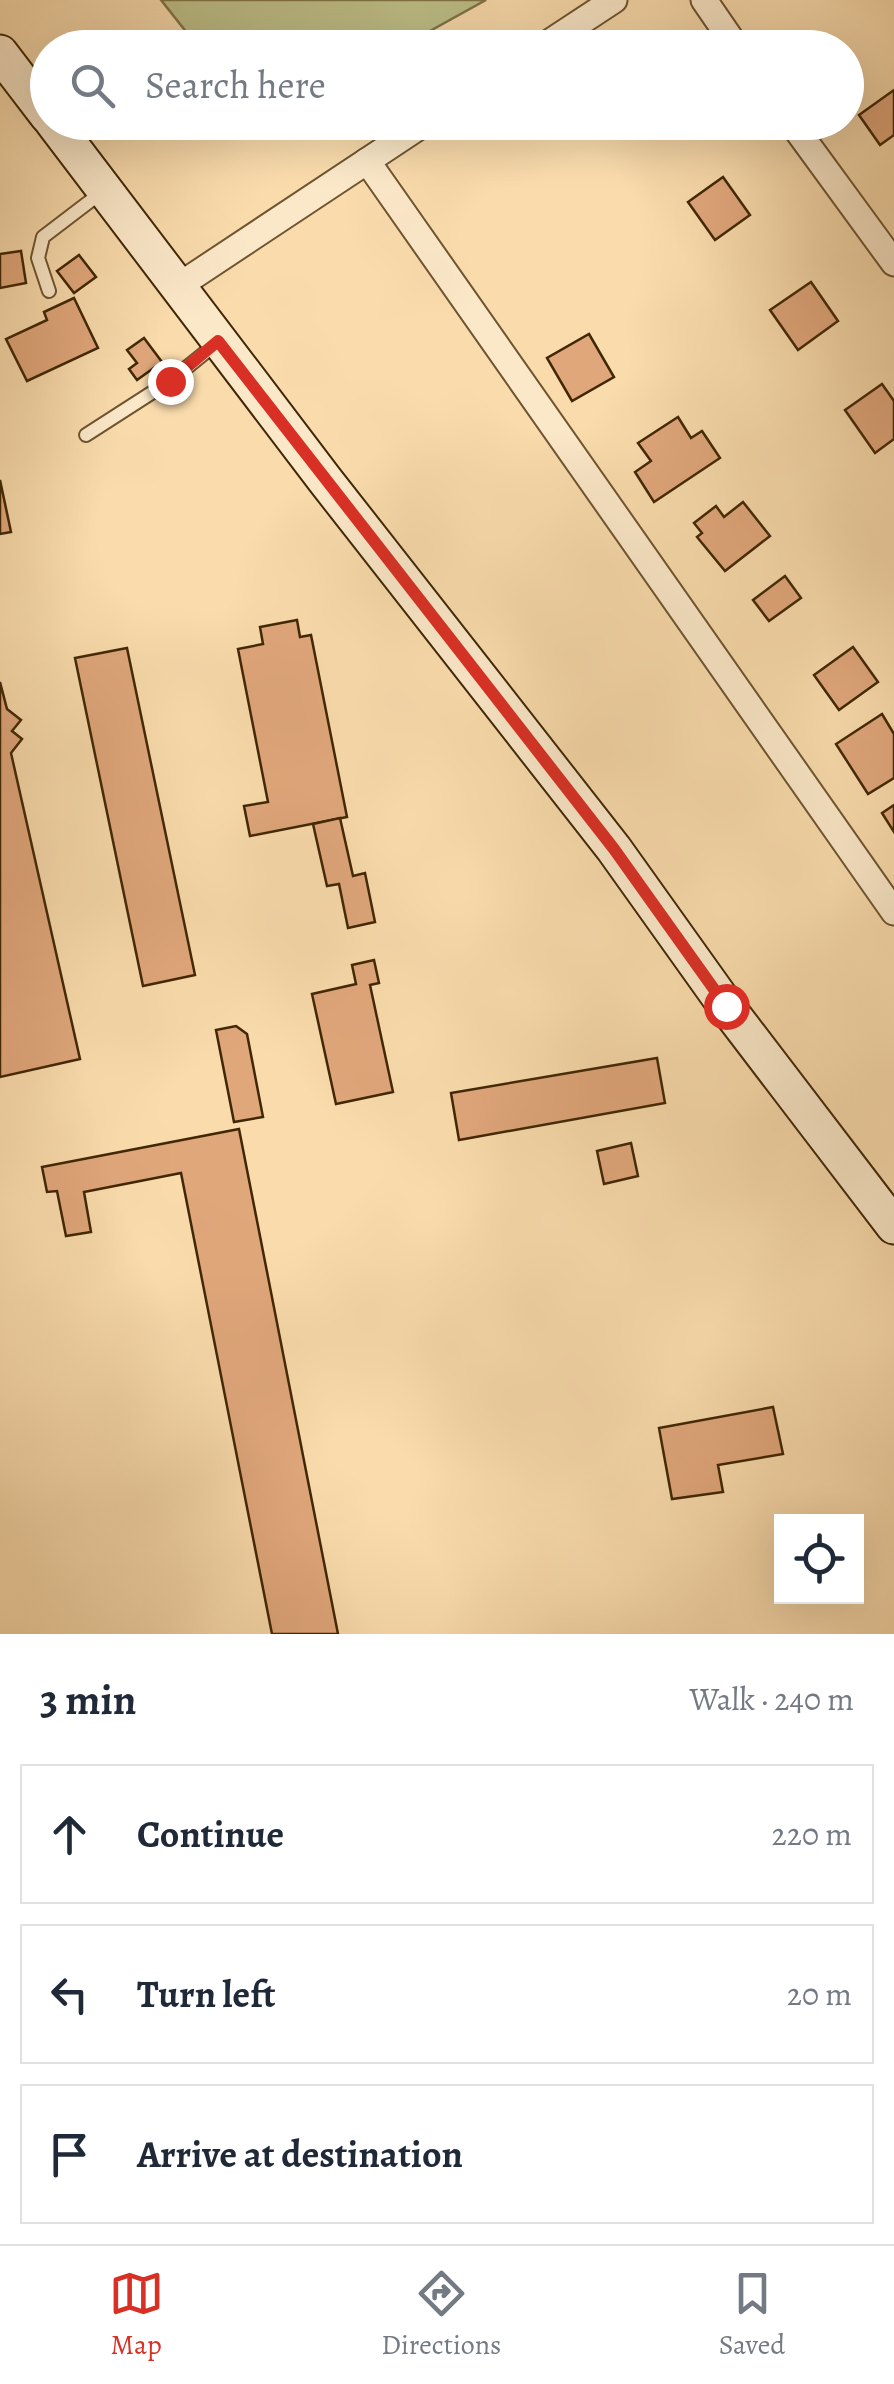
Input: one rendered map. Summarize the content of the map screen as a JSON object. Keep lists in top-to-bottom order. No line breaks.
{"page":{"search":"Search here","heading":["3 min","Walk · 240 m"],"list":[["Continue","220 m"],["Turn left","20 m"],"Arrive at destination"],"nav":["Map","Directions","Saved"]}}
